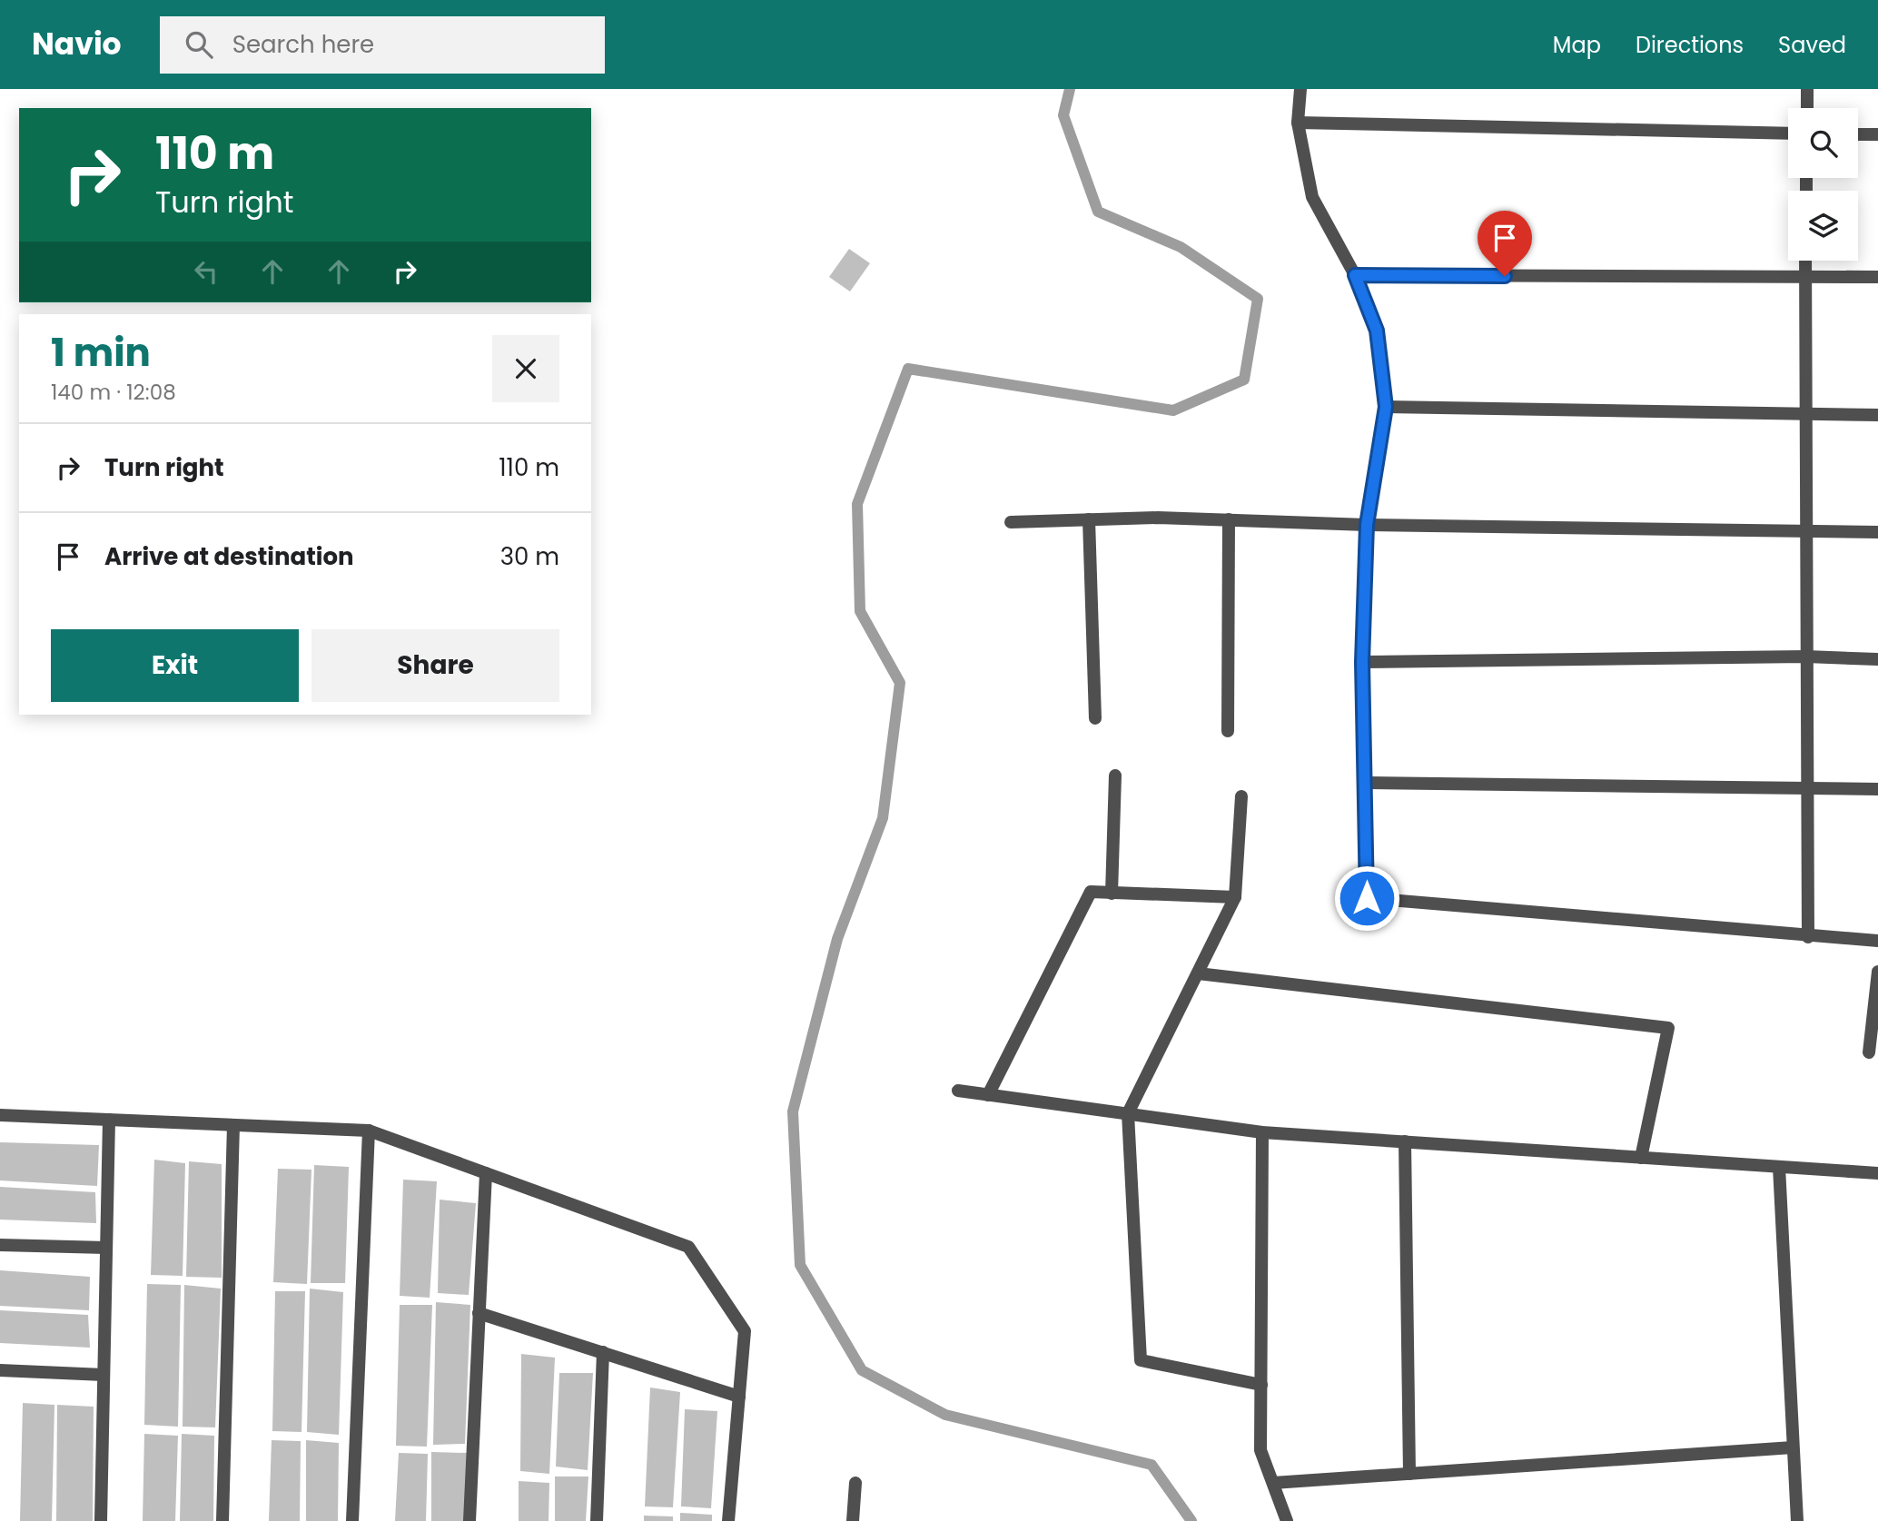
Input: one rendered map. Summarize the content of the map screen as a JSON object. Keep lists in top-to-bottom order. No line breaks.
{"page":{"header":"Navio","search":"Search here","nav":["Map","Directions","Saved"],"turn":["110 m","Turn right"],"heading":["1 min","140 m · 12:08"],"list":[{"name":"Turn right","value":"110 m"},{"name":"Arrive at destination","value":"30 m"}],"buttons":["Exit","Share"]}}
